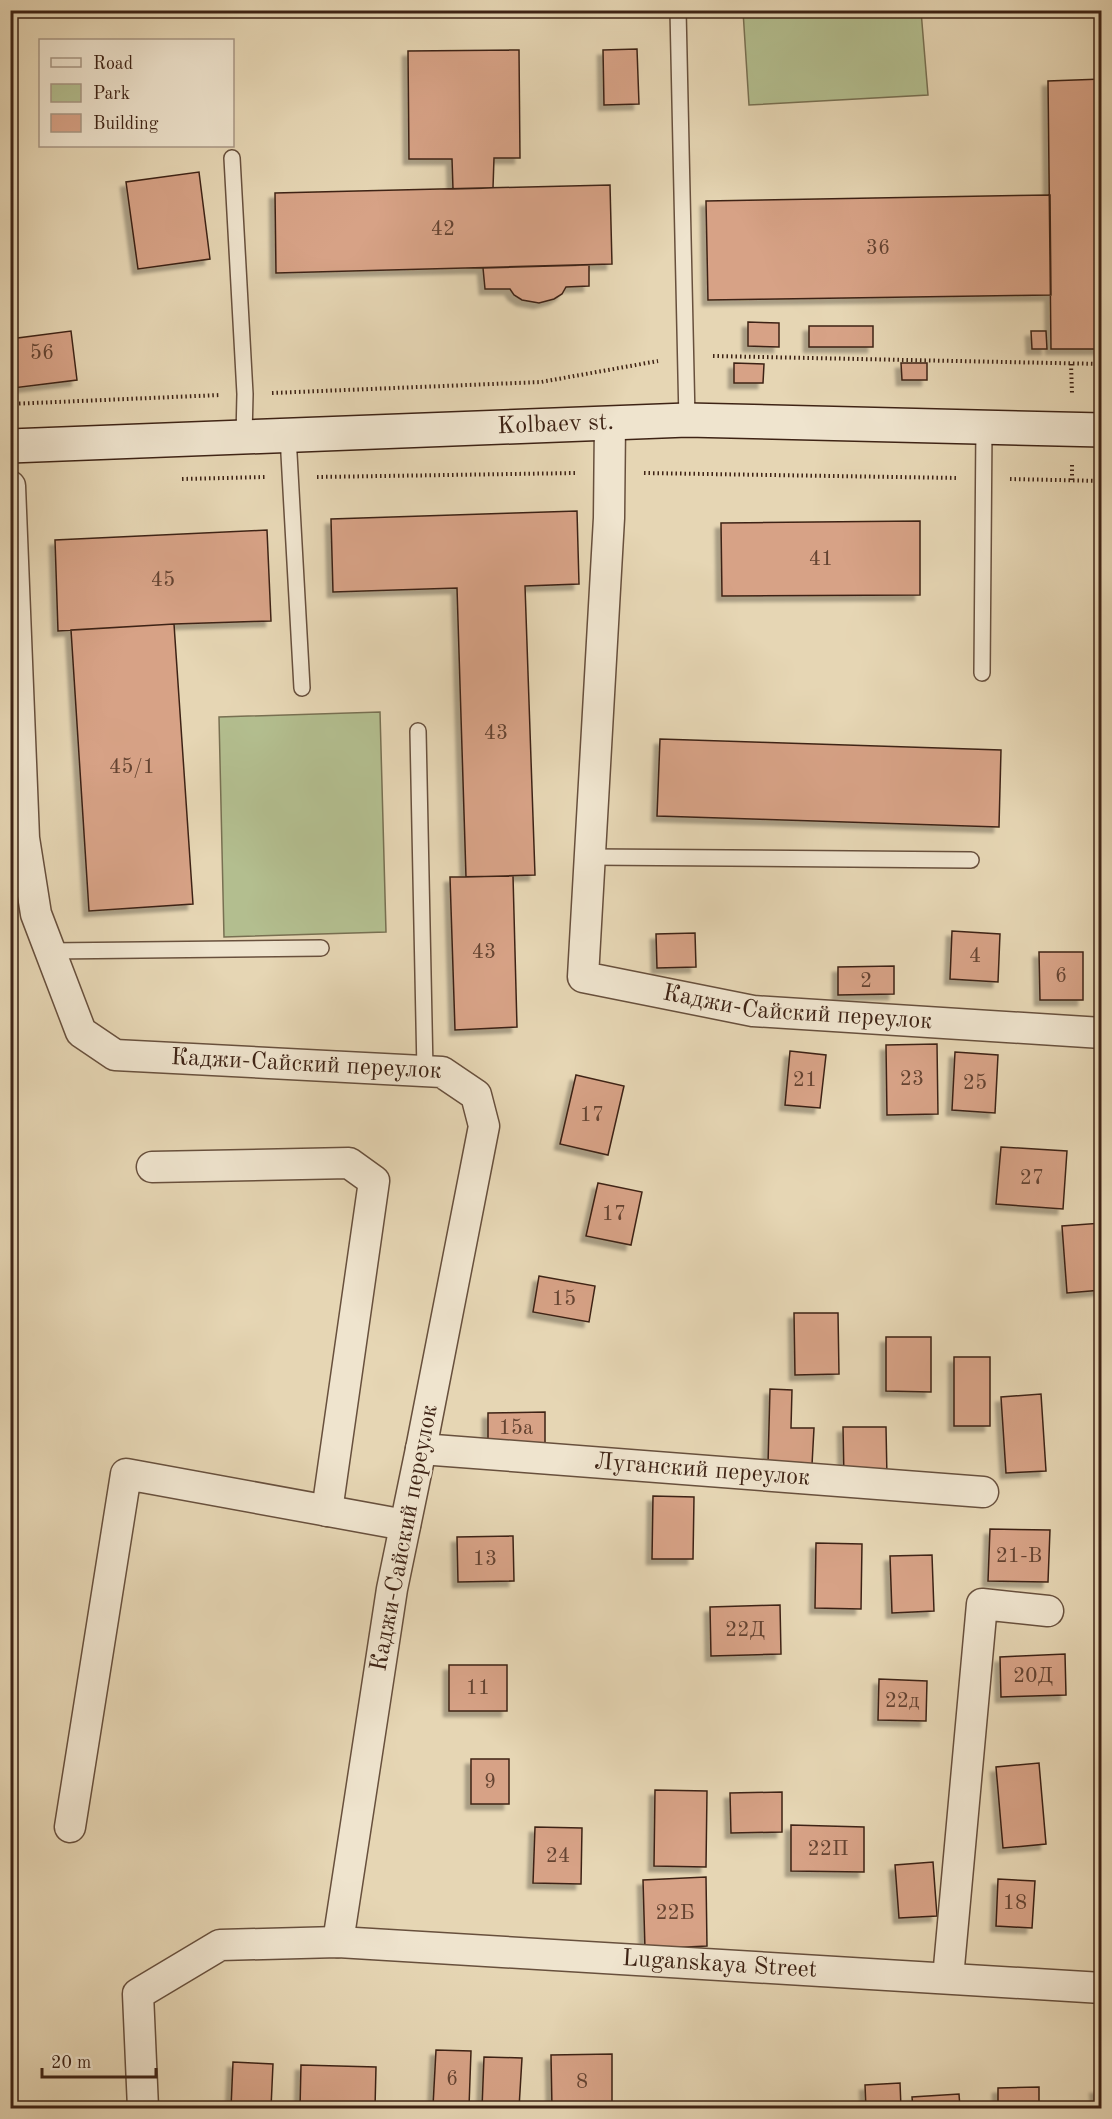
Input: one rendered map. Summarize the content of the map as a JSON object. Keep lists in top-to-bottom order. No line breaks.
{"streets":{"main road":["Kolbaev st."],"street":["Каджи-Сайский переулок","Луганский переулок","Luganskaya Street"]},"crossings":[["Kolbaev st.","Каджи-Сайский переулок"],["Каджи-Сайский переулок","Луганский переулок"],["Каджи-Сайский переулок","Luganskaya Street"]],"house_numbers":["42","36","56","41","45","43","45/1","43","4","6","2","23","21","25","17","27","17","15","15a","21-В","13","22Д","20Д","11","22д","9","22П","24","18","22Б","6","8"],"legend":["Road","Park","Building"],"scale_bar":"20 m"}
